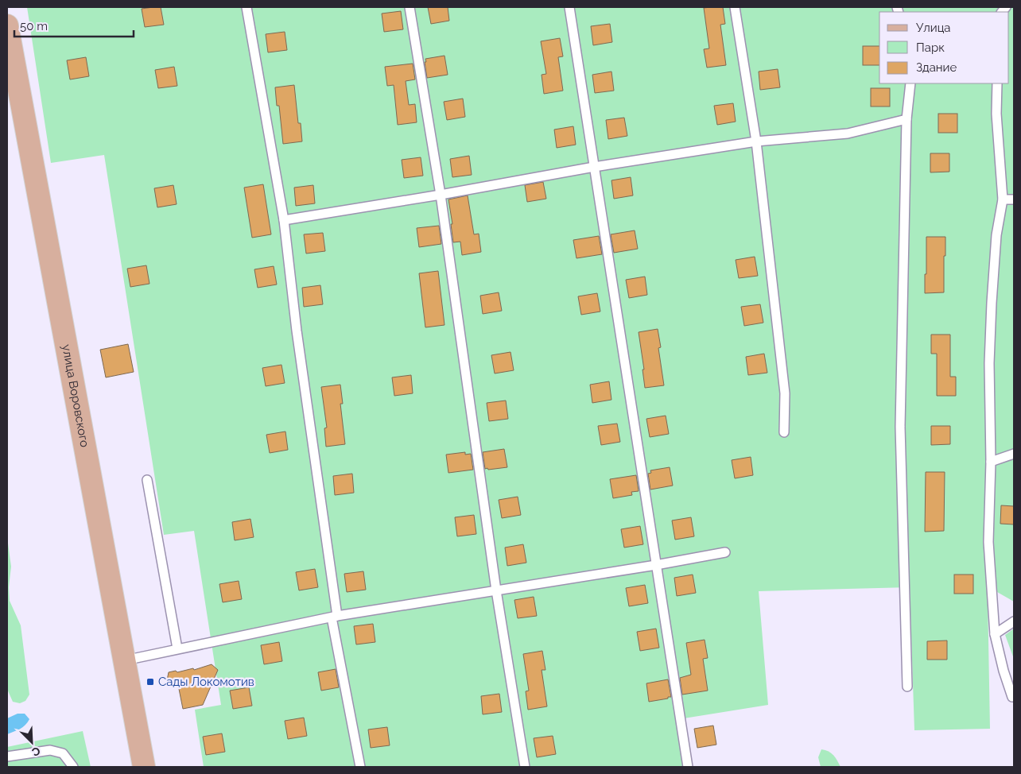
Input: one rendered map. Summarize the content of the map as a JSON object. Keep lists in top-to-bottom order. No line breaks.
{"streets":{"main road":["улица Воровского"]},"places":{"transit":["Сады Локомотив"]},"legend":["Улица","Парк","Здание"],"scale_bar":"50 m","north":"bottom right"}
